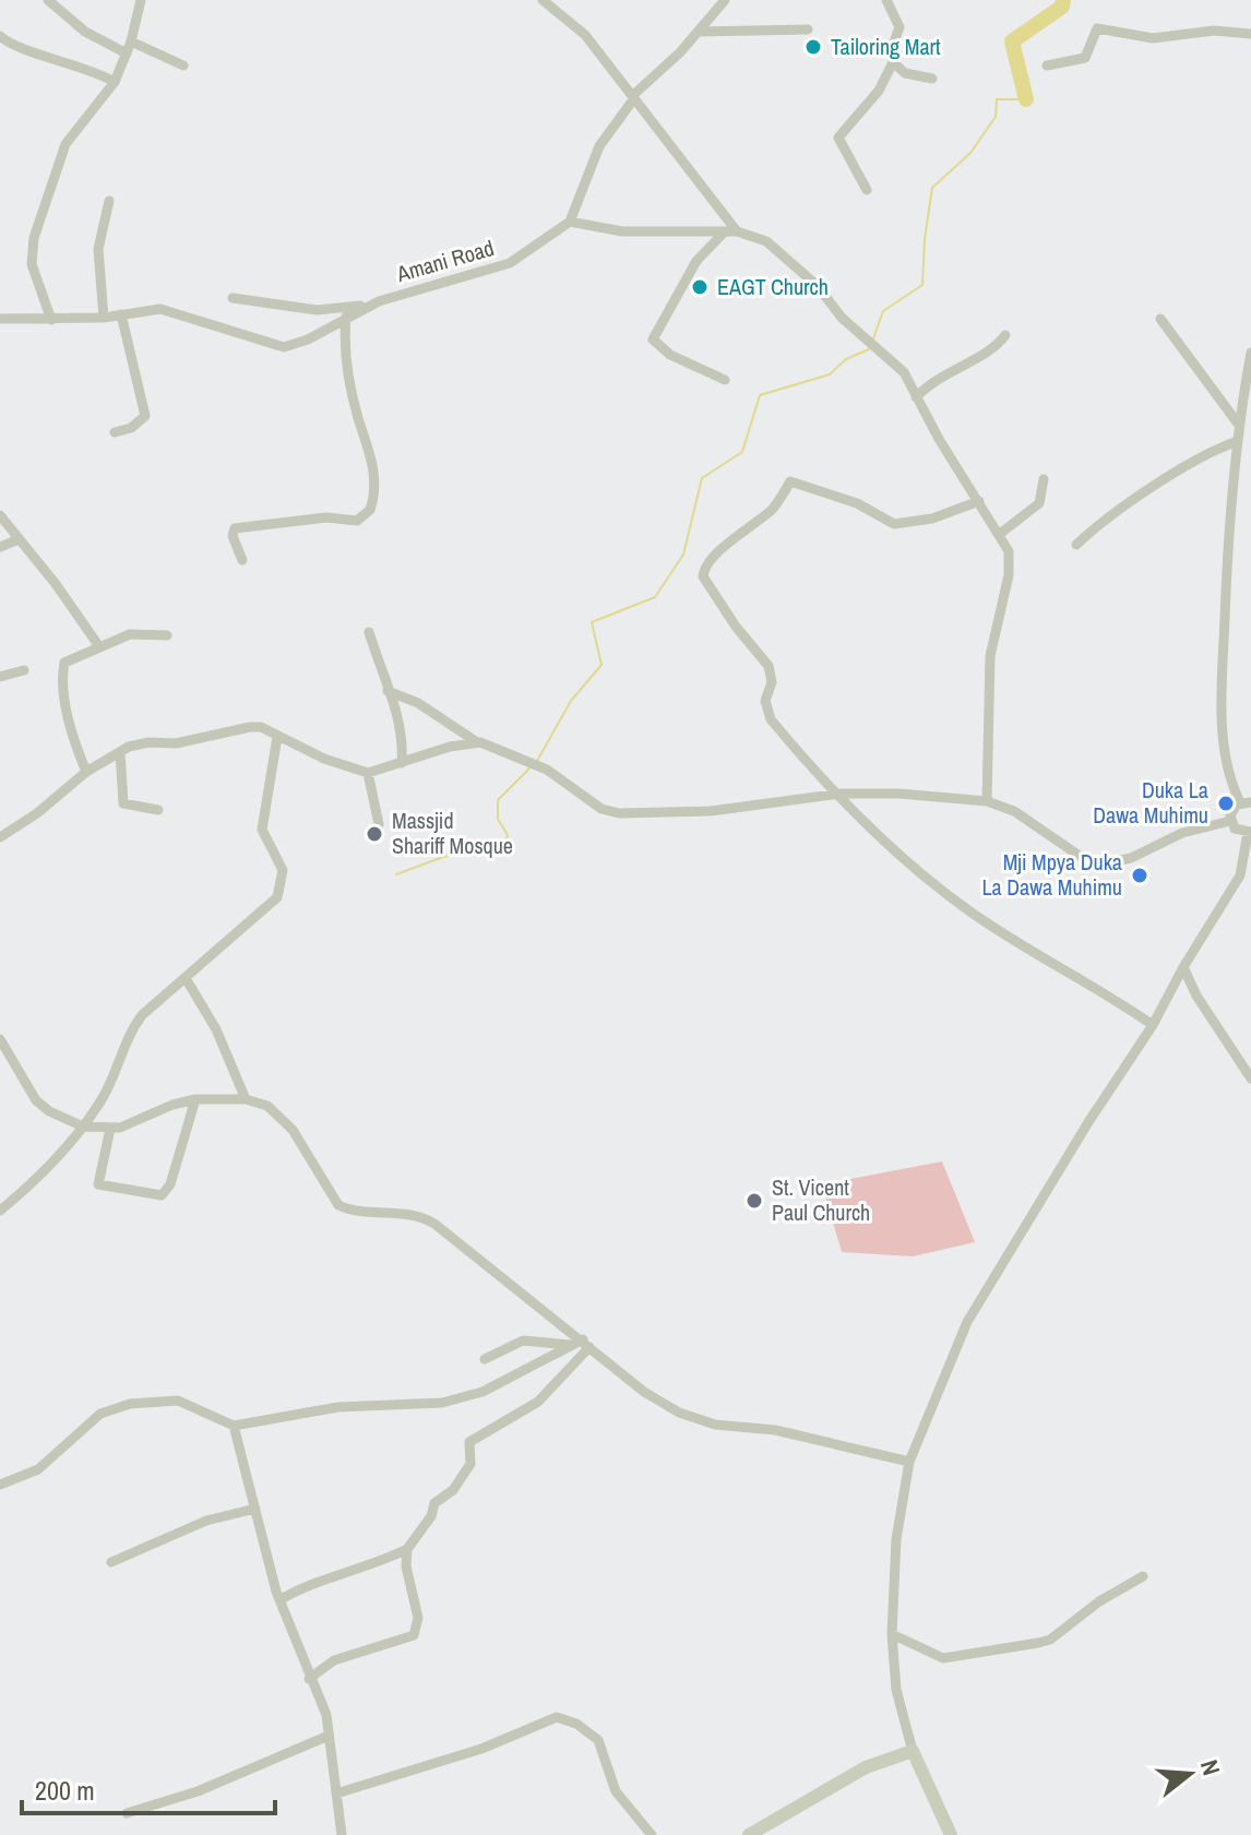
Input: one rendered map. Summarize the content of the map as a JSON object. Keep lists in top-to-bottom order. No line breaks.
{"streets":{"street":["Amani Road"]},"places":["Tailoring Mart","EAGT Church","Duka La Dawa Muhimu","Massjid Shariff Mosque","Mji Mpya Duka La Dawa Muhimu","St. Vicent Paul Church"],"scale_bar":"200 m","north":"right"}
